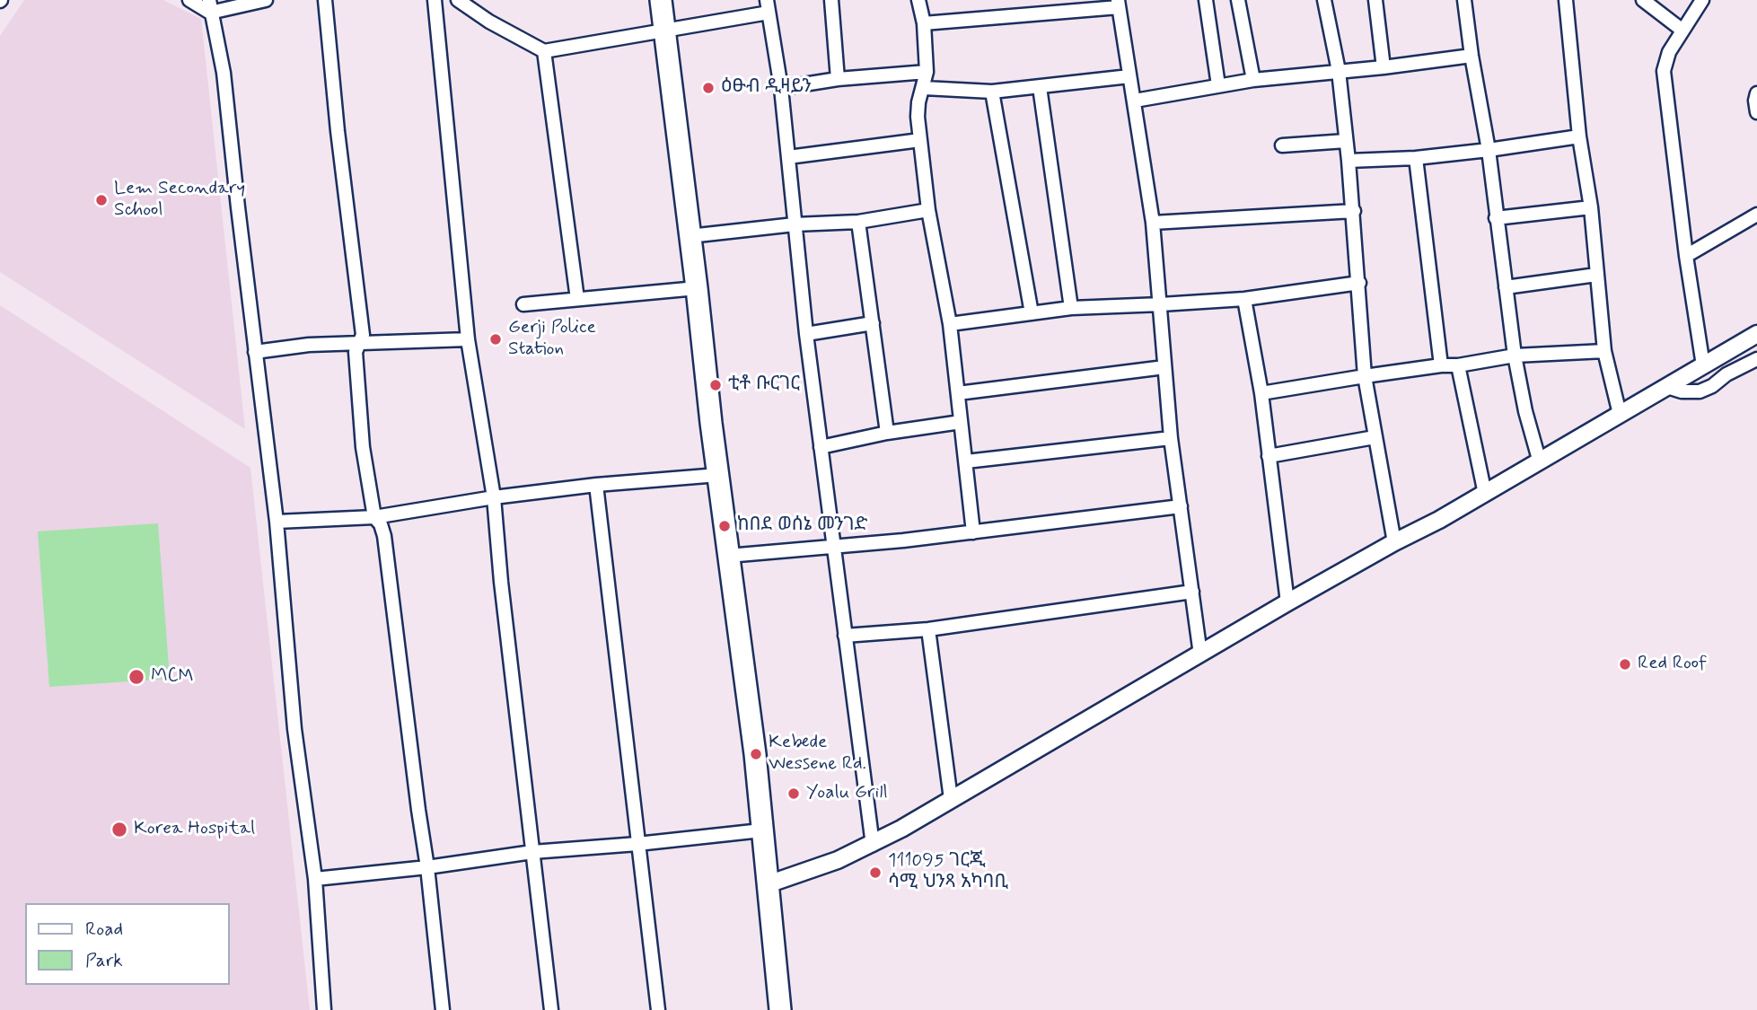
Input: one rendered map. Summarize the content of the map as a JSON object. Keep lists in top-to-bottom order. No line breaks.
{"places":["ዕፁብ ዲዛይን","Lem Secondary School","Gerji Police Station","ቲቶ ቡርገር","ከበደ ወሰኔ መንገድ","Red Roof","MCM","Kebede Wessene Rd.","Yoalu Grill","Korea Hospital","111095 ገርጂ ሳሚ ህንጻ አካባቢ"],"legend":["Road","Park"]}
